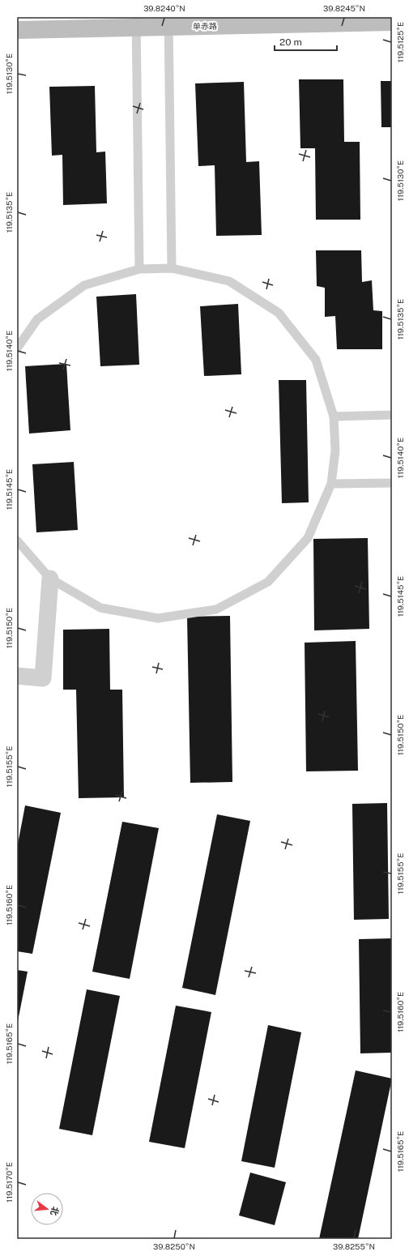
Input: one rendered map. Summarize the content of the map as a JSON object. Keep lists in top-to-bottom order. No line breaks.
{"streets":{"main road":["单赤路"]},"scale_bar":"20 m","north":"right","coordinates":["39.8240°N","39.8245°N","119.5125°E","119.5130°E","119.5135°E","119.5140°E","119.5145°E","119.5150°E","119.5155°E","119.5160°E","119.5165°E","119.5170°E","39.8250°N","39.8255°N"]}
